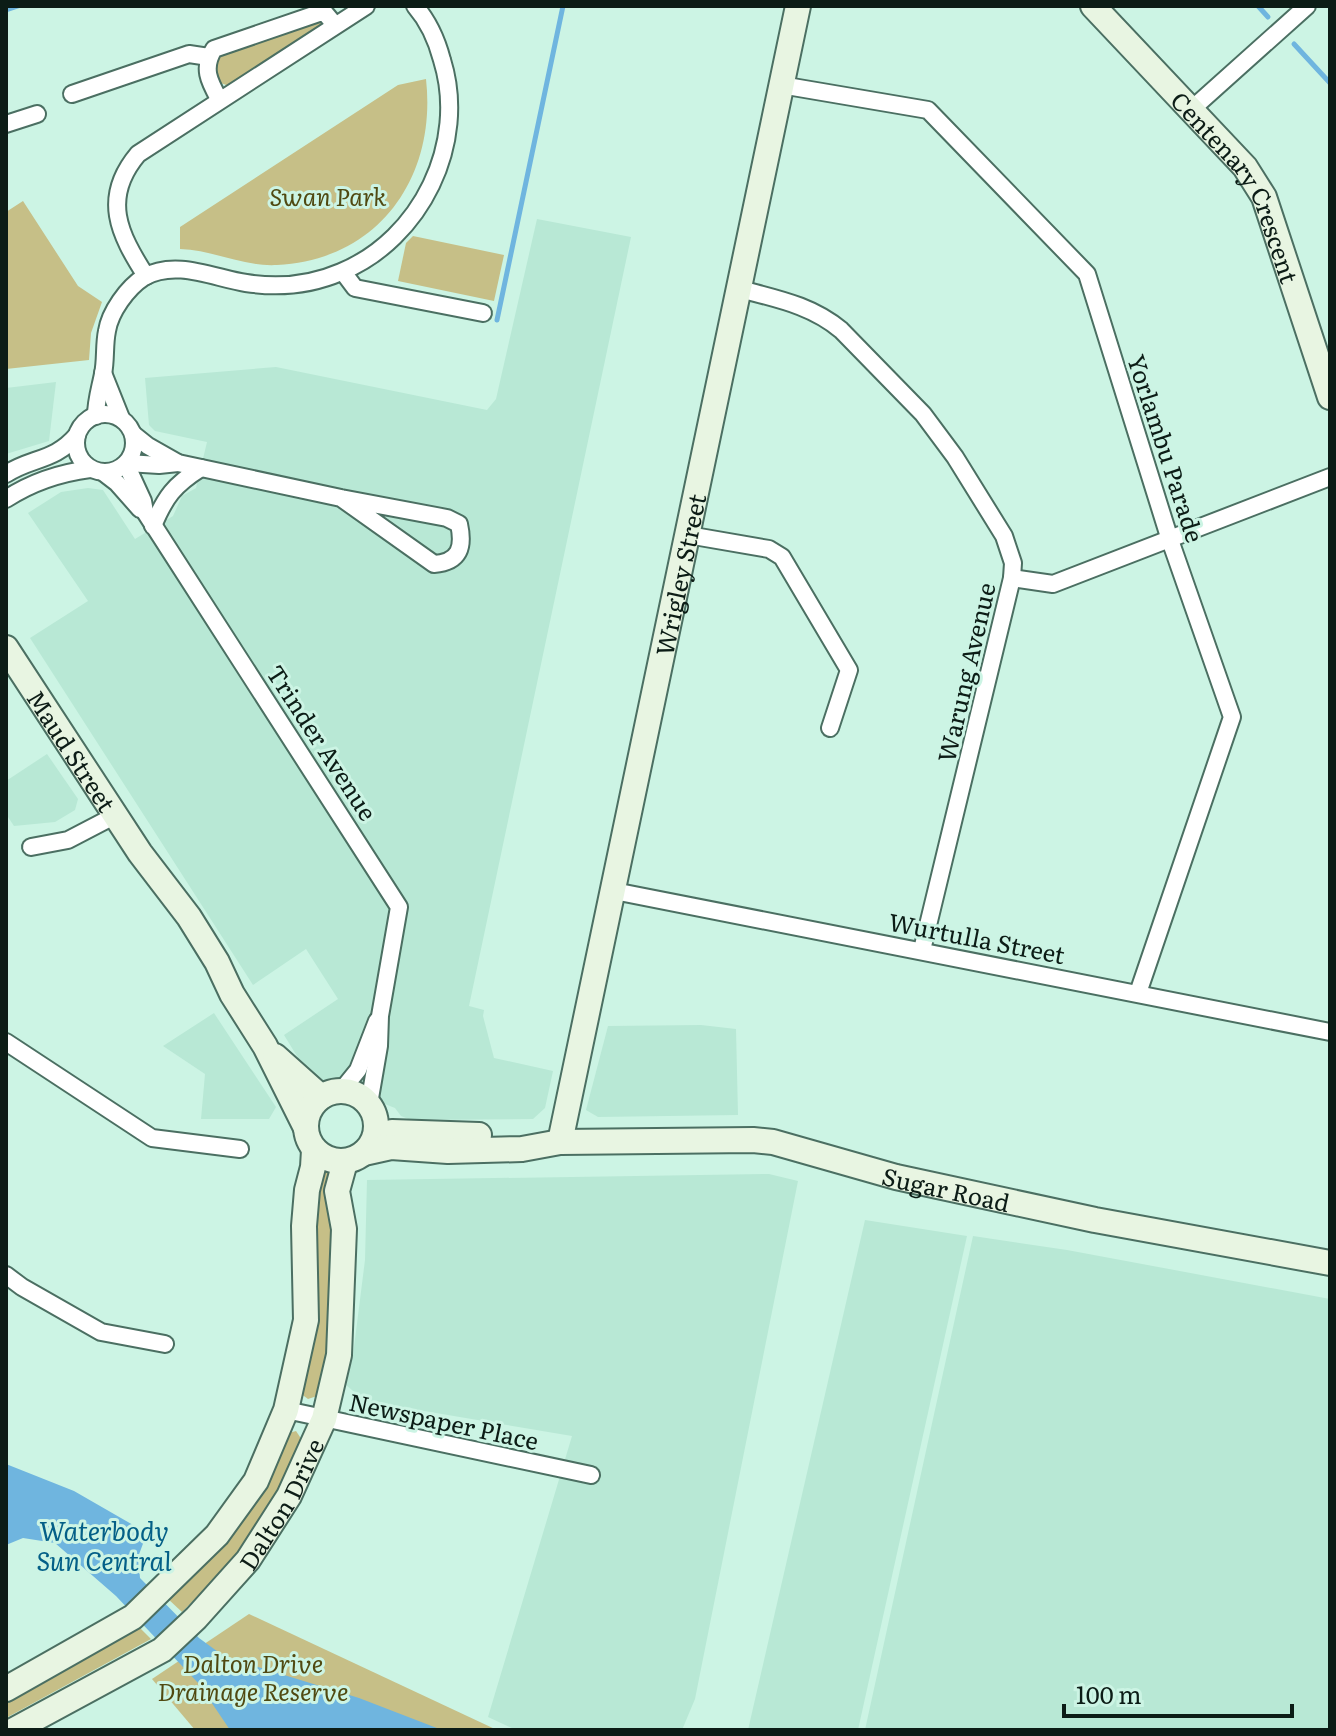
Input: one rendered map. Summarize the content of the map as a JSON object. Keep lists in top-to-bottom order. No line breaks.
{"streets":{"main road":["Centenary Crescent","Wrigley Street","Maud Street","Sugar Road","Dalton Drive"],"street":["Yorlambu Parade","Warung Avenue","Trinder Avenue","Wurtulla Street","Newspaper Place"]},"crossings":[["Yorlambu Parade","Wrigley Street"],["Yorlambu Parade","Wurtulla Street"],["Wrigley Street","Warung Avenue"],["Wrigley Street","Wurtulla Street"],["Wrigley Street","Sugar Road"],["Warung Avenue","Wurtulla Street"],["Trinder Avenue","Maud Street"],["Trinder Avenue","Dalton Drive"],["Maud Street","Dalton Drive"],["Newspaper Place","Dalton Drive"]],"water":["Waterbody Sun Central"],"parks":["Swan Park","Dalton Drive Drainage Reserve"],"scale_bar":"100 m"}
